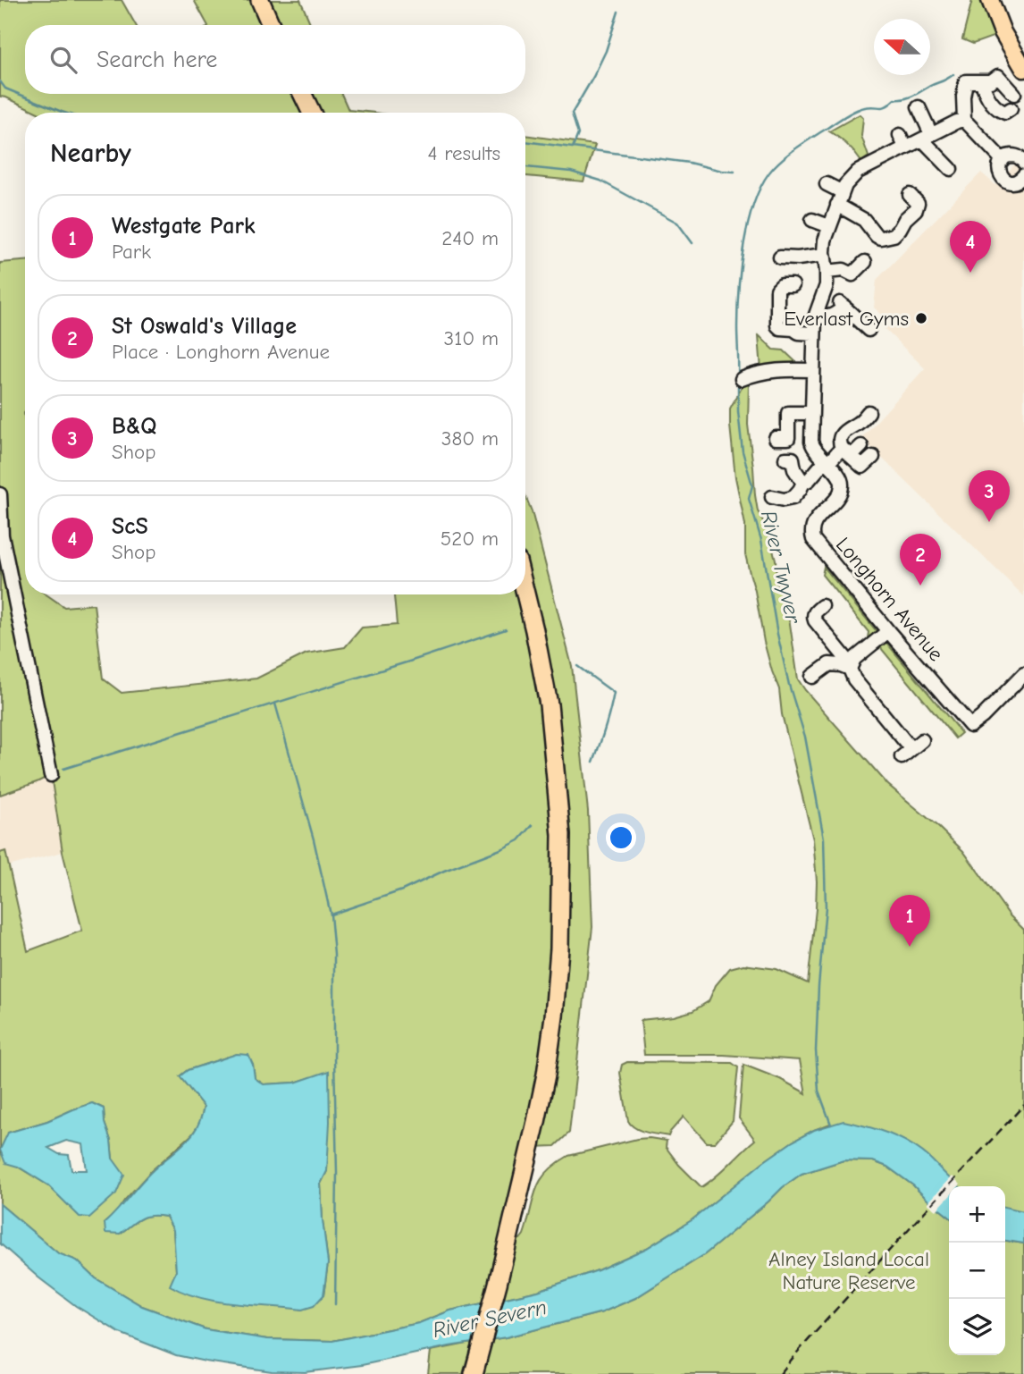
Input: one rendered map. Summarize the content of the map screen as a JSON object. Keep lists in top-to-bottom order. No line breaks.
{"streets":{"street":["Longhorn Avenue"]},"water":["River Twyver","River Severn"],"parks":["Alney Island Local Nature Reserve"],"places":["Everlast Gyms"],"north":"left","page":{"search":"Search here","heading":["Nearby","4 results"],"list":[{"mark":"1","name":"Westgate Park","note":"Park","value":"240 m"},{"mark":"2","name":"St Oswald's Village","note":"Place · Longhorn Avenue","value":"310 m"},{"mark":"3","name":"B&Q","note":"Shop","value":"380 m"},{"mark":"4","name":"ScS","note":"Shop","value":"520 m"}],"pins":["4","3","2","1"],"map_buttons":["+","−"]}}
